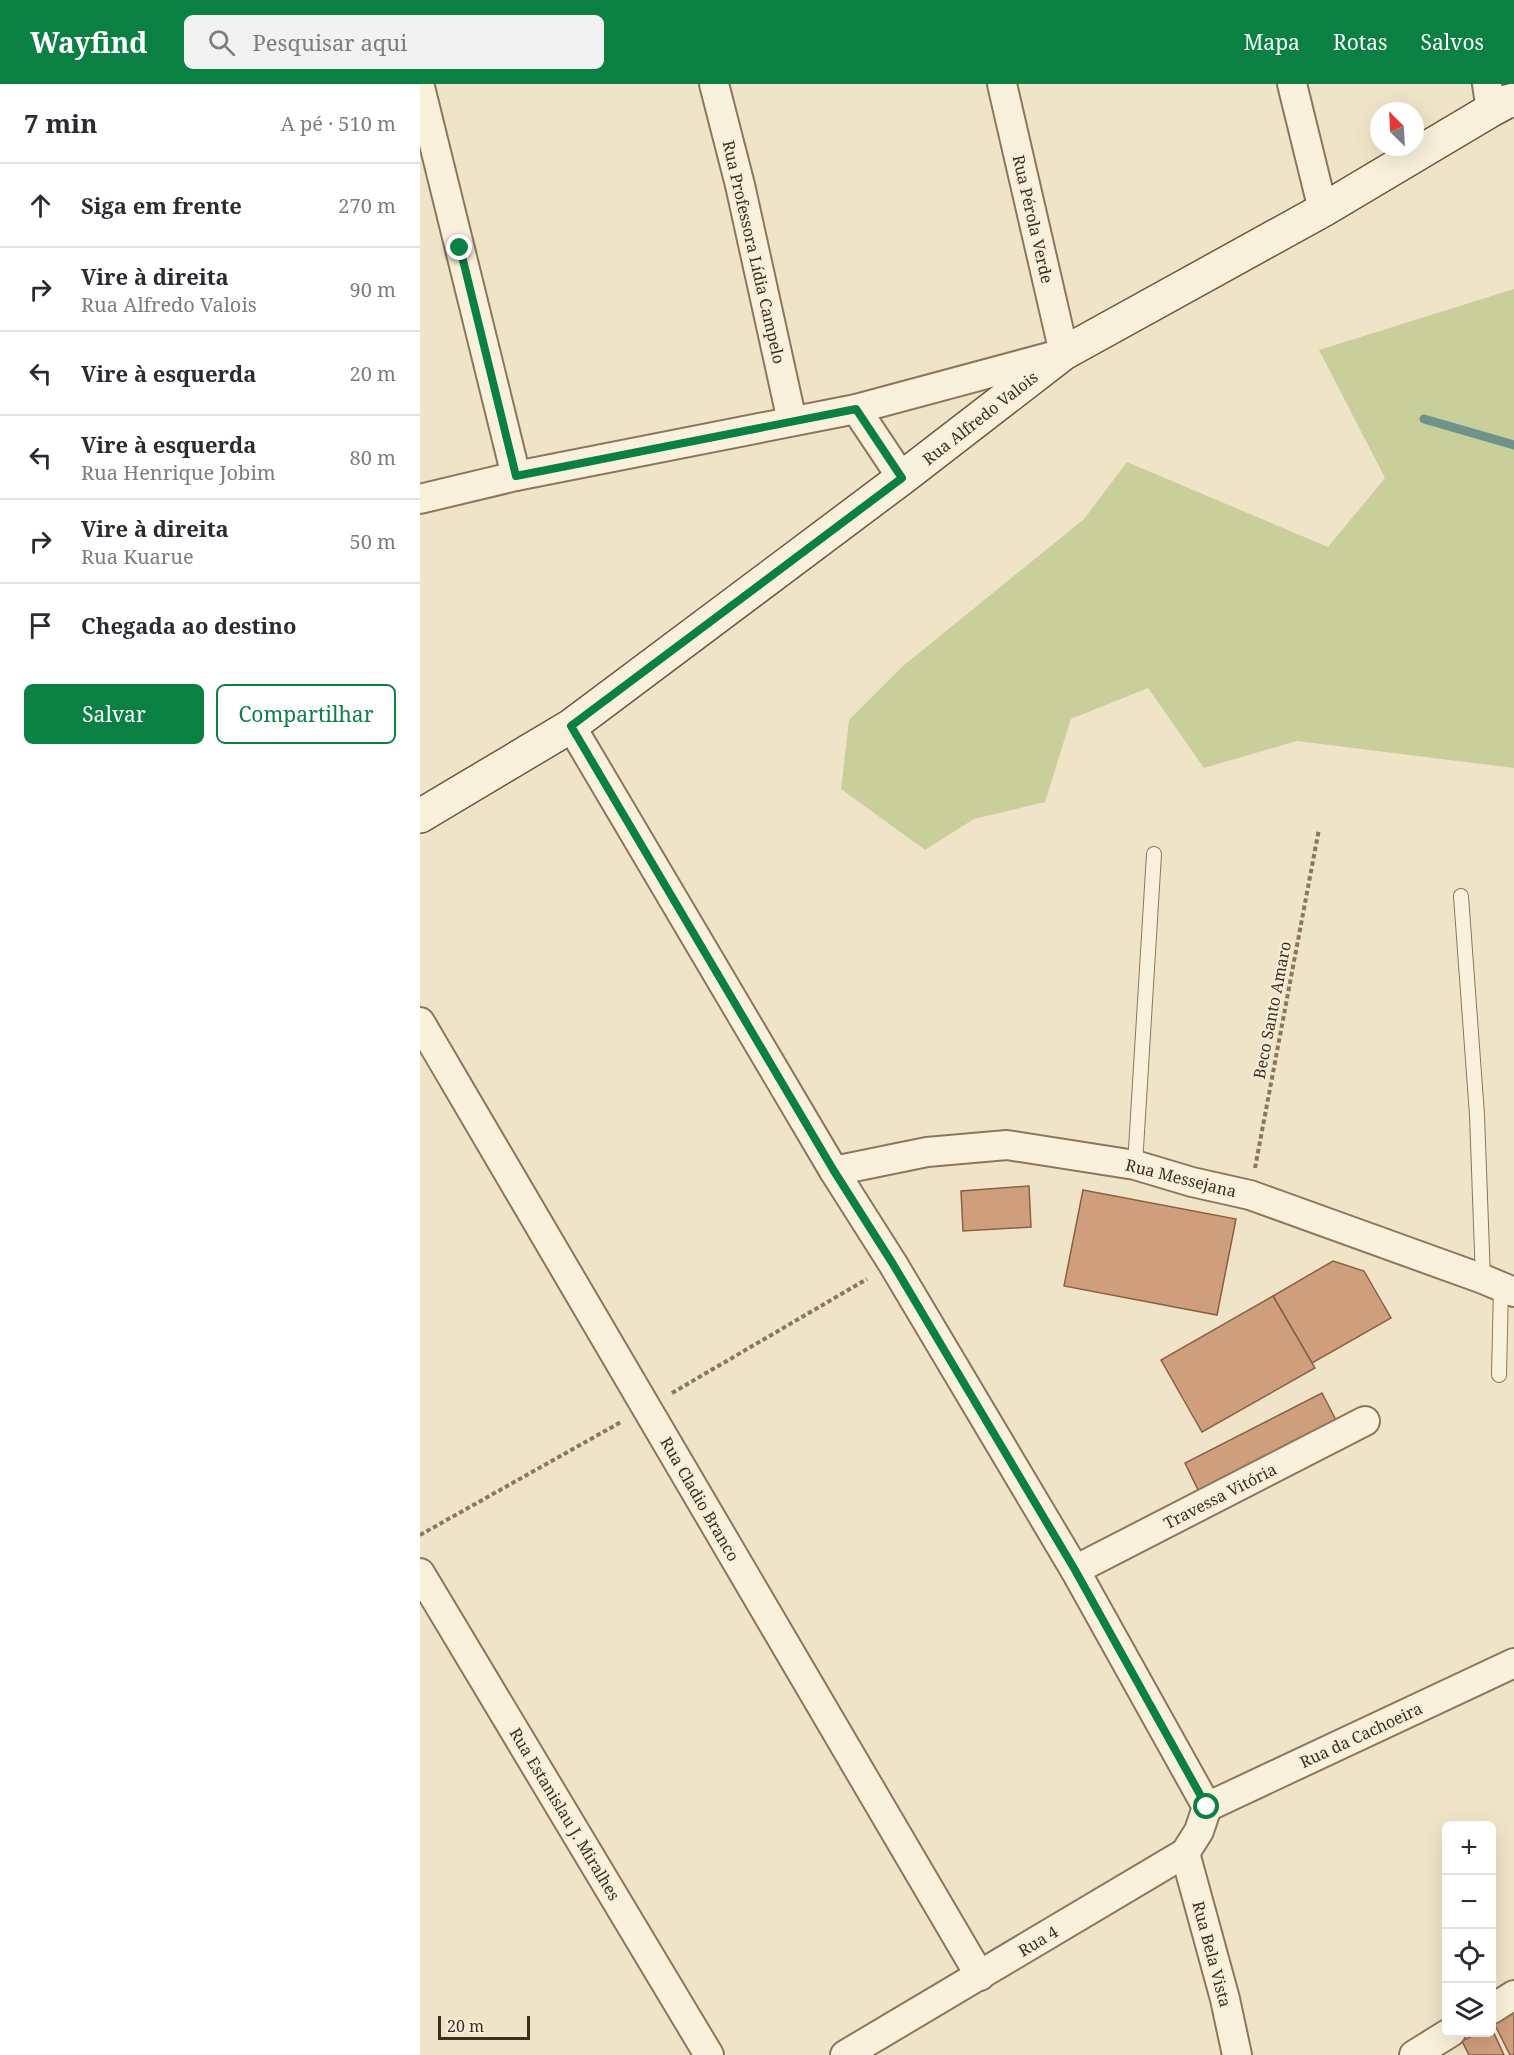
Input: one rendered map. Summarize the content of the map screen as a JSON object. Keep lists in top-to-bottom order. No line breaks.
{"streets":{"street":["Rua Pérola Verde","Rua Professora Lídia Campelo","Rua Alfredo Valois","Rua Messejana","Travessa Vitória","Rua Cladio Branco","Rua da Cachoeira","Rua Estanislau J. Miralhes","Rua 4","Rua Bela Vista"],"path":["Beco Santo Amaro"]},"crossings":[["Rua Pérola Verde","Rua Alfredo Valois"],["Beco Santo Amaro","Rua Messejana"],["Rua Cladio Branco","Rua 4"],["Rua da Cachoeira","Rua 4"],["Rua 4","Rua Bela Vista"]],"scale_bar":"20 m","north":"top left","page":{"header":"Wayfind","search":"Pesquisar aqui","nav":["Mapa","Rotas","Salvos"],"heading":["7 min","A pé · 510 m"],"list":[["Siga em frente","270 m"],["Vire à direita","Rua Alfredo Valois","90 m"],["Vire à esquerda","20 m"],["Vire à esquerda","Rua Henrique Jobim","80 m"],["Vire à direita","Rua Kuarue","50 m"],"Chegada ao destino"],"buttons":["Salvar","Compartilhar"],"map_buttons":["+","−"],"scale":"20 m"}}
